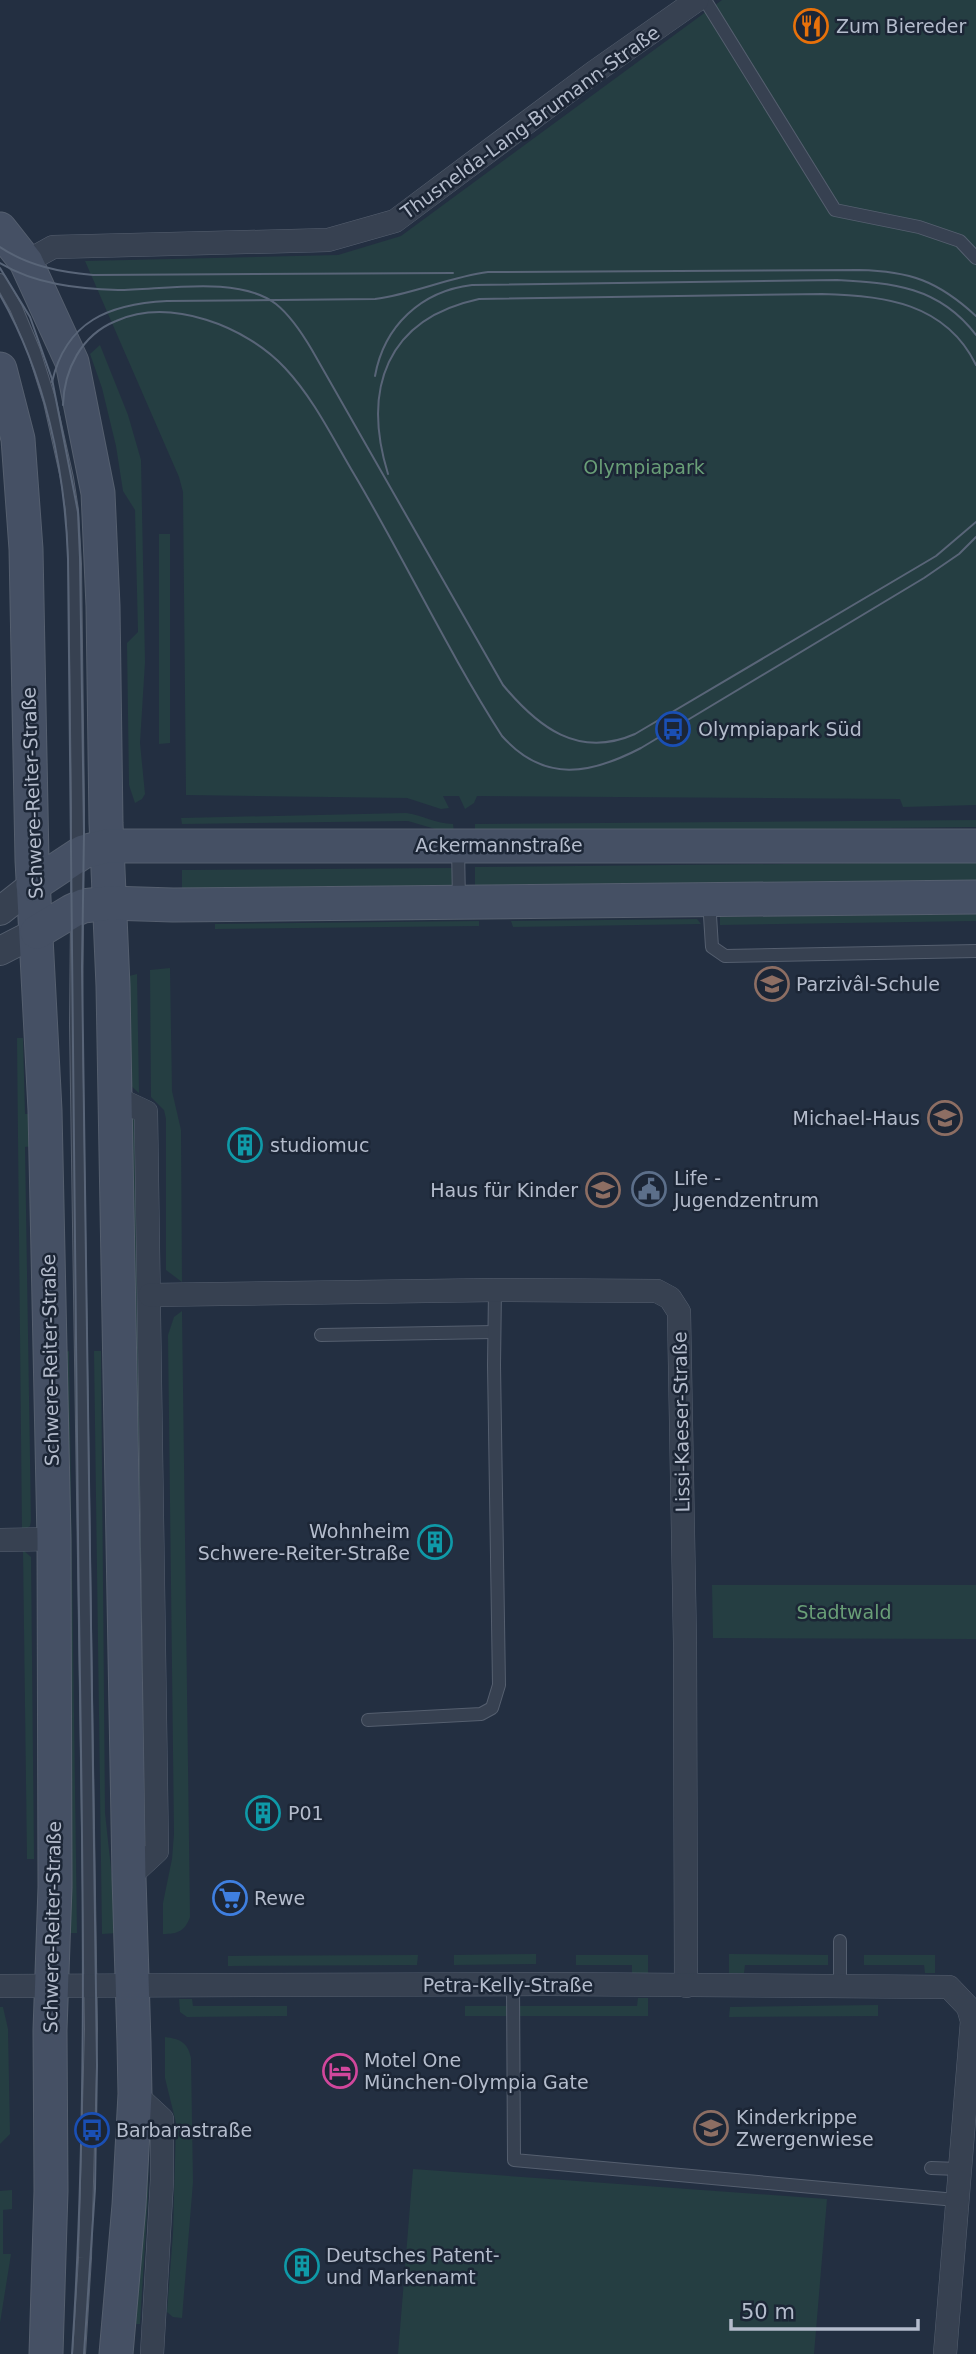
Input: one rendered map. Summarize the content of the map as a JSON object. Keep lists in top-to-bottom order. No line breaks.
{"streets":{"main road":["Schwere-Reiter-Straße","Ackermannstraße"],"street":["Thusnelda-Lang-Brumann-Straße","Lissi-Kaeser-Straße","Petra-Kelly-Straße"]},"crossings":[["Schwere-Reiter-Straße","Petra-Kelly-Straße"],["Lissi-Kaeser-Straße","Petra-Kelly-Straße"]],"parks":["Olympiapark","Stadtwald"],"places":{"restaurant":["Zum Biereder"],"bus stop":["Olympiapark Süd","Barbarastraße"],"school or university":["Parzivâl-Schule","Michael-Haus","Haus für Kinder","Kinderkrippe Zwergenwiese"],"building":["studiomuc","Wohnheim Schwere-Reiter-Straße","P01","Deutsches Patent- und Markenamt"],"public building":["Life - Jugendzentrum"],"supermarket":["Rewe"],"hotel":["Motel One München-Olympia Gate"]},"scale_bar":"50 m"}
